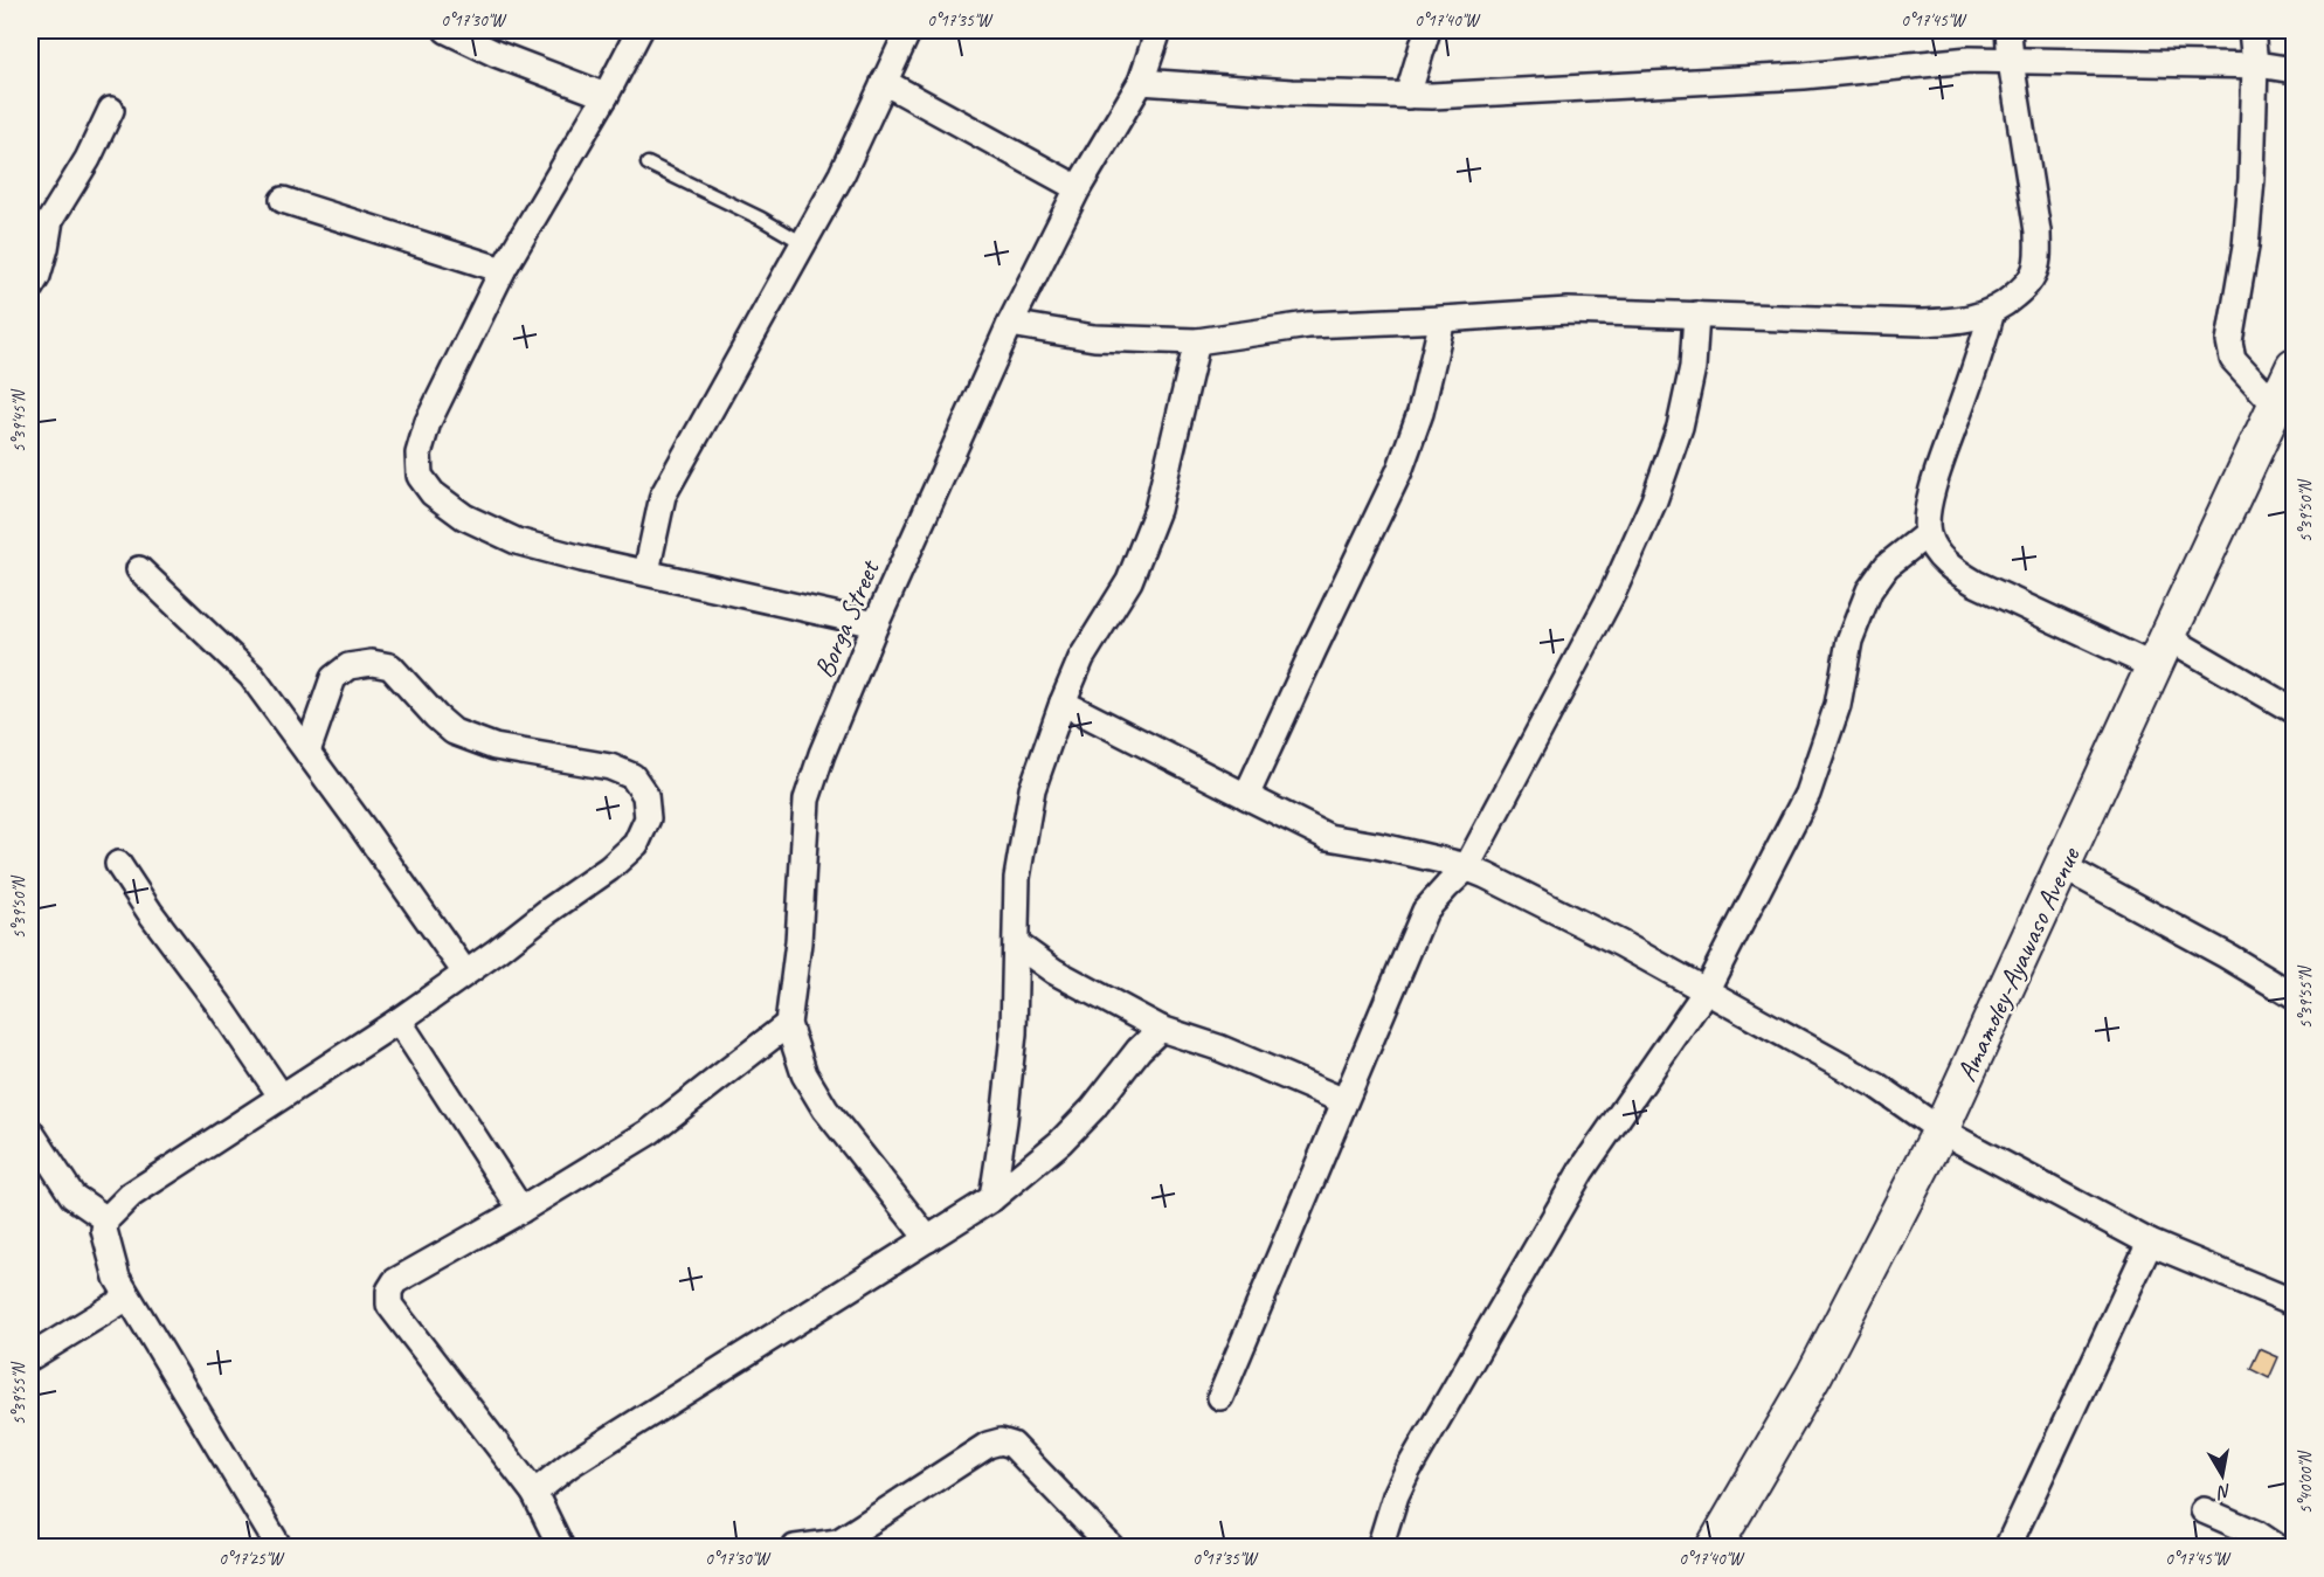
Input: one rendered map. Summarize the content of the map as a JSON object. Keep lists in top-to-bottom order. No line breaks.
{"streets":{"street":["Borga Street","Amamoley-Ayawaso Avenue"]},"north":"bottom","coordinates":["0°17'30\"W","0°17'35\"W","0°17'40\"W","0°17'45\"W","5°39'45\"N","5°39'50\"N","5°39'55\"N","5°40'00\"N","0°17'25\"W"]}
